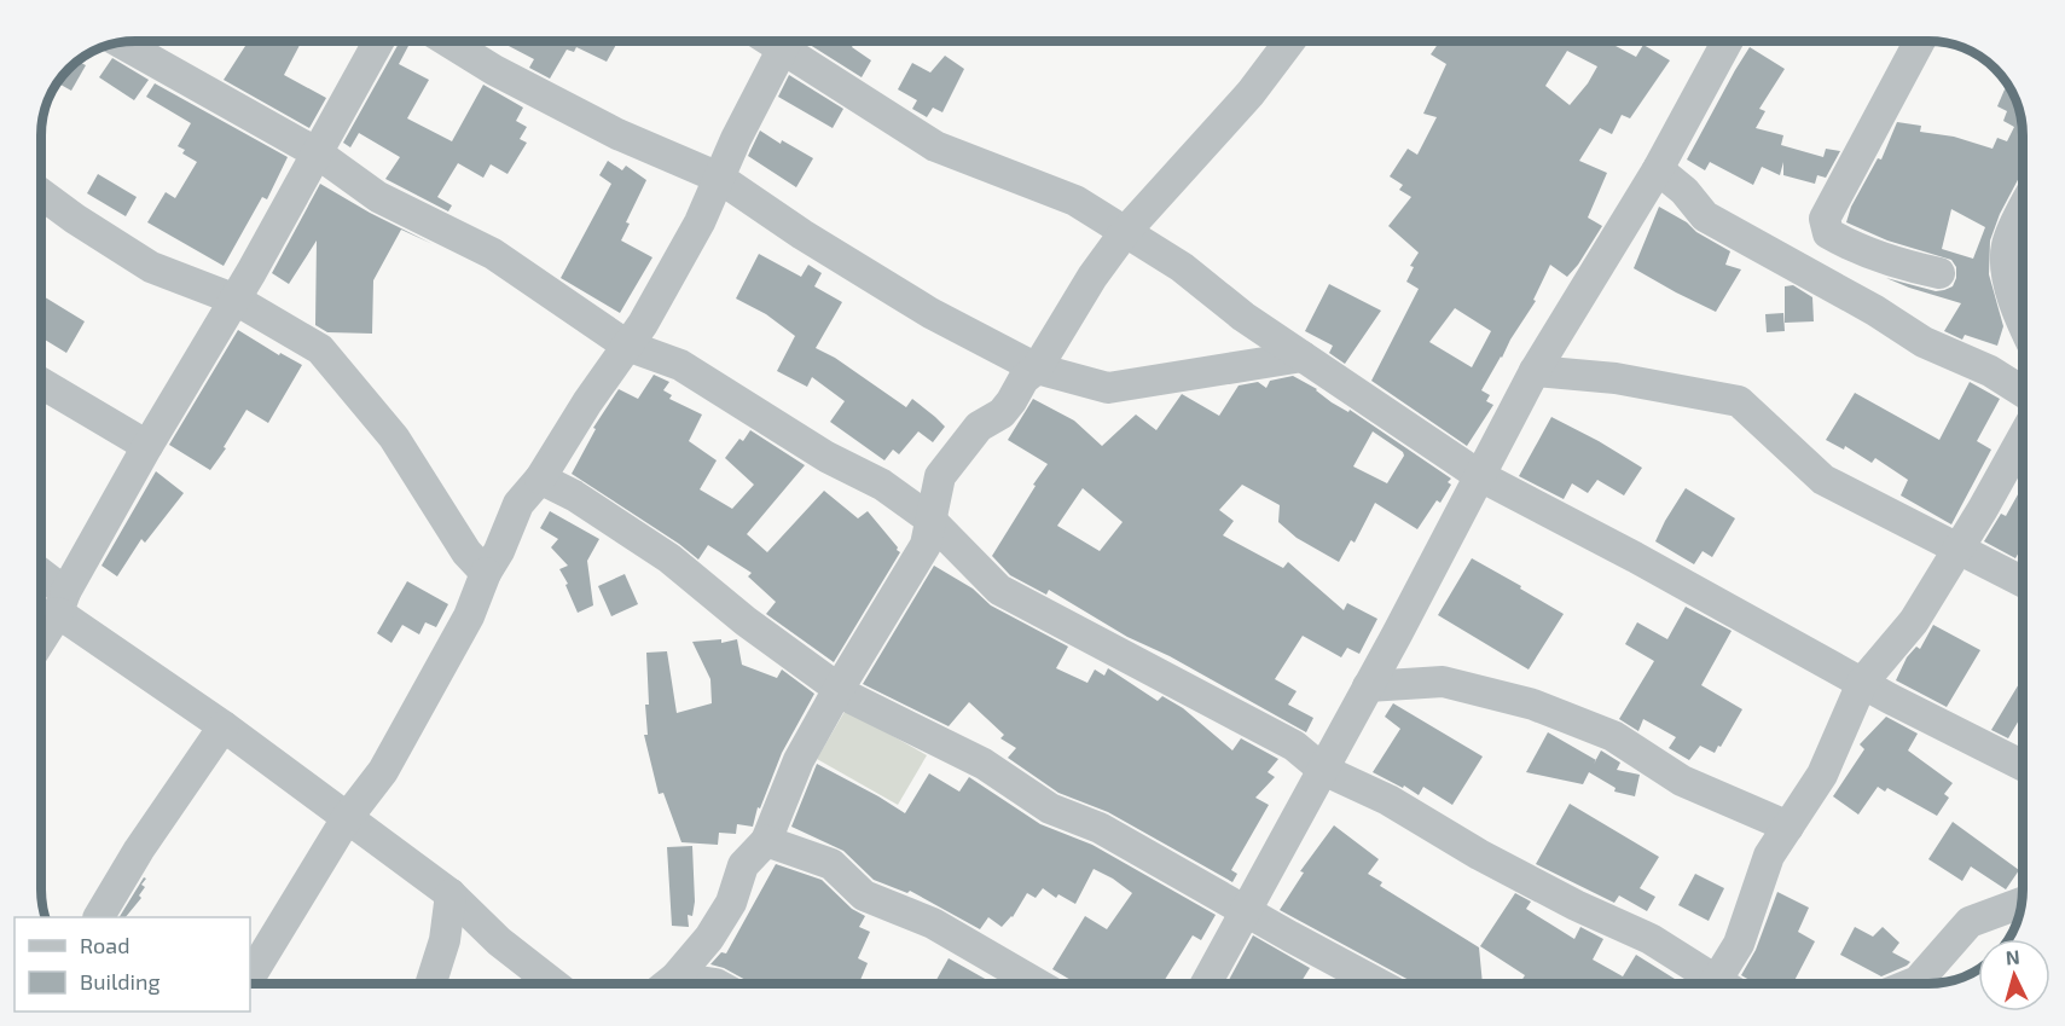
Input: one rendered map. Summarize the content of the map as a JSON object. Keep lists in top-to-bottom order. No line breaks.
{"legend":["Road","Building"],"north":"top"}
